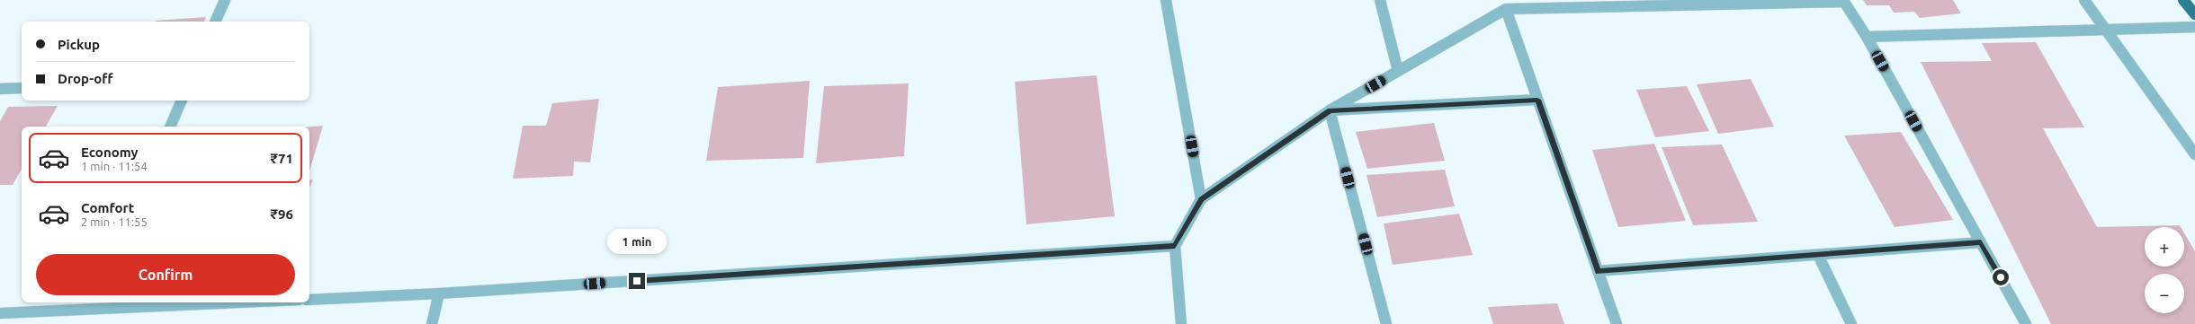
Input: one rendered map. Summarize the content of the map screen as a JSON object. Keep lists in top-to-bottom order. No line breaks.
{"page":{"banner":["Pickup","Drop-off"],"list":[{"name":"Economy","note":"1 min · 11:54","value":"₹71"},{"name":"Comfort","note":"2 min · 11:55","value":"₹96"}],"map_buttons":["+","−"],"bubble":"1 min","buttons":"Confirm"}}
